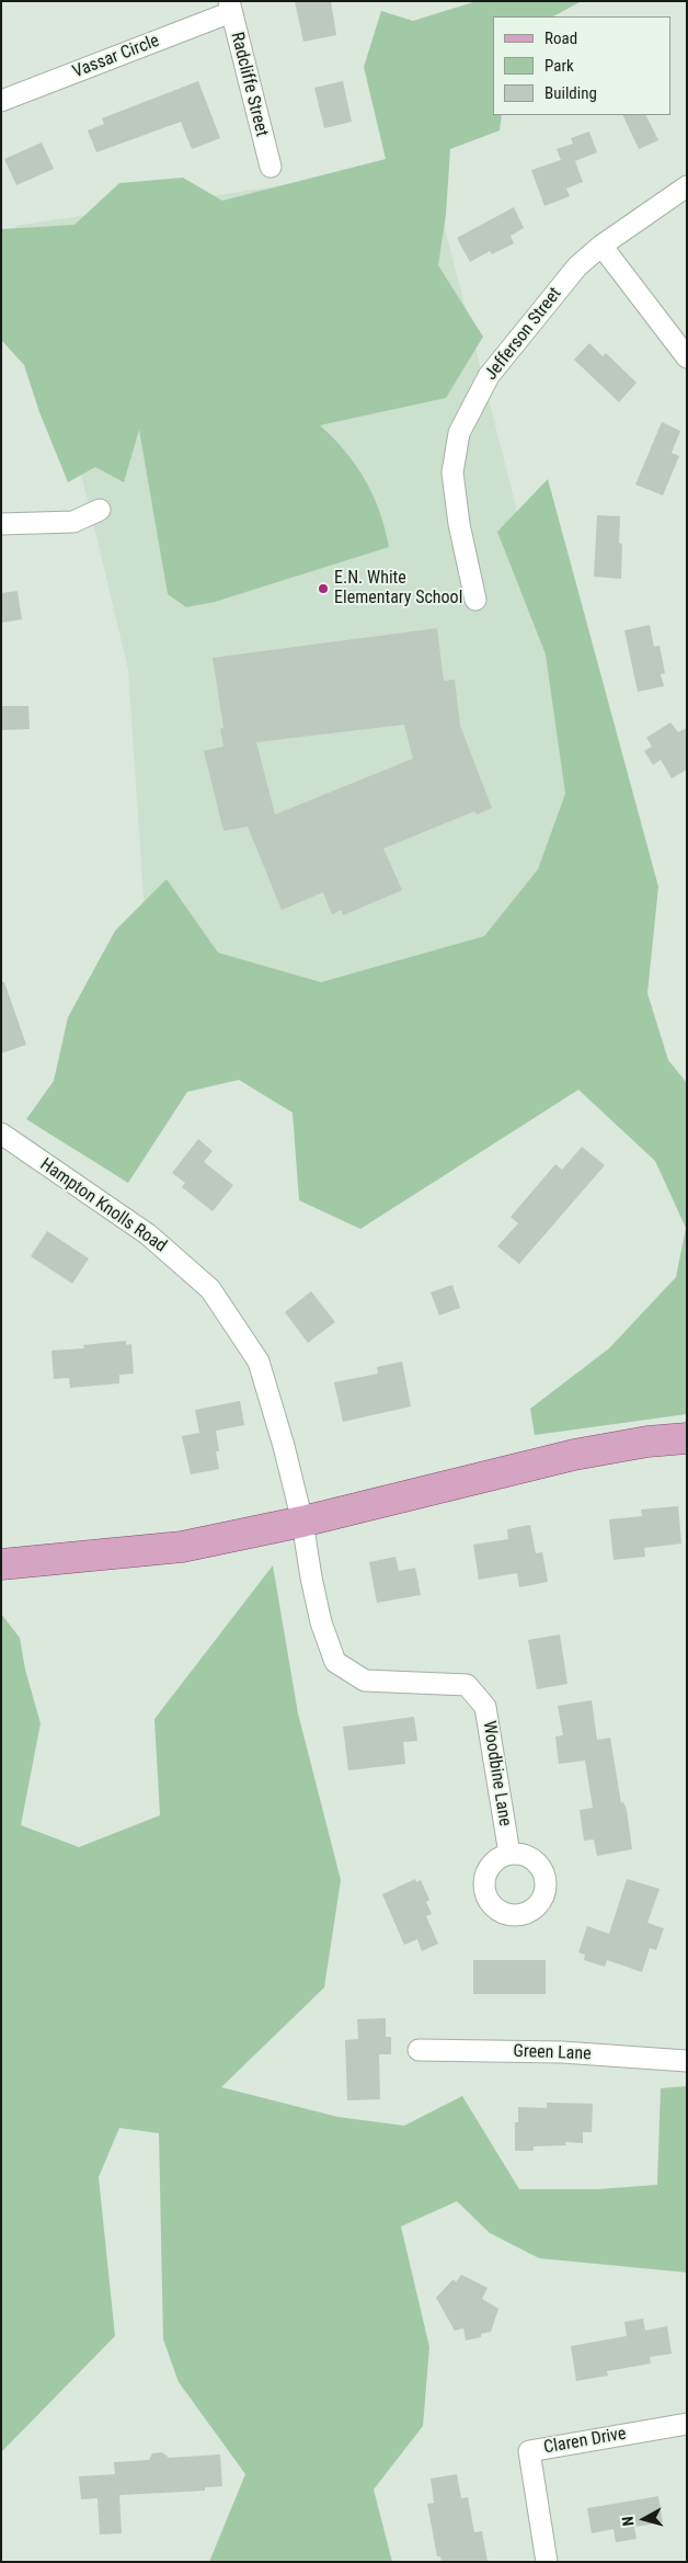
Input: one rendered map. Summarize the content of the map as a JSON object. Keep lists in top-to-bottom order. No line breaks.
{"streets":{"street":["Vassar Circle","Radcliffe Street","Jefferson Street","Hampton Knolls Road","Woodbine Lane","Green Lane","Claren Drive"]},"crossings":[["Vassar Circle","Radcliffe Street"],["Hampton Knolls Road","Woodbine Lane"]],"places":["E.N. White Elementary School"],"legend":["Road","Park","Building"],"north":"left"}
